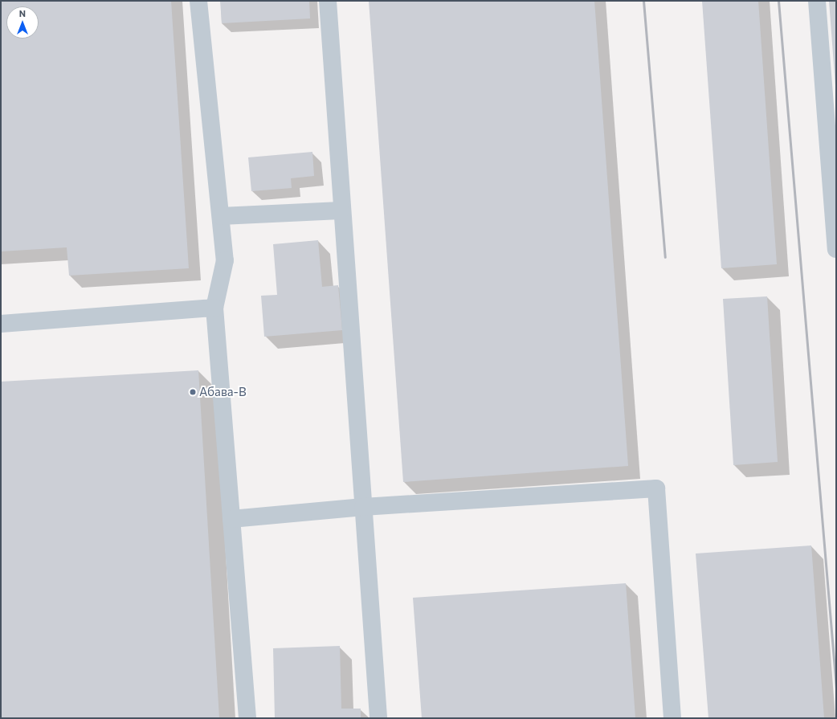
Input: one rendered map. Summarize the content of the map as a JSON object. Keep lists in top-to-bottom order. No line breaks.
{"places":["Абава-В"],"north":"top"}
